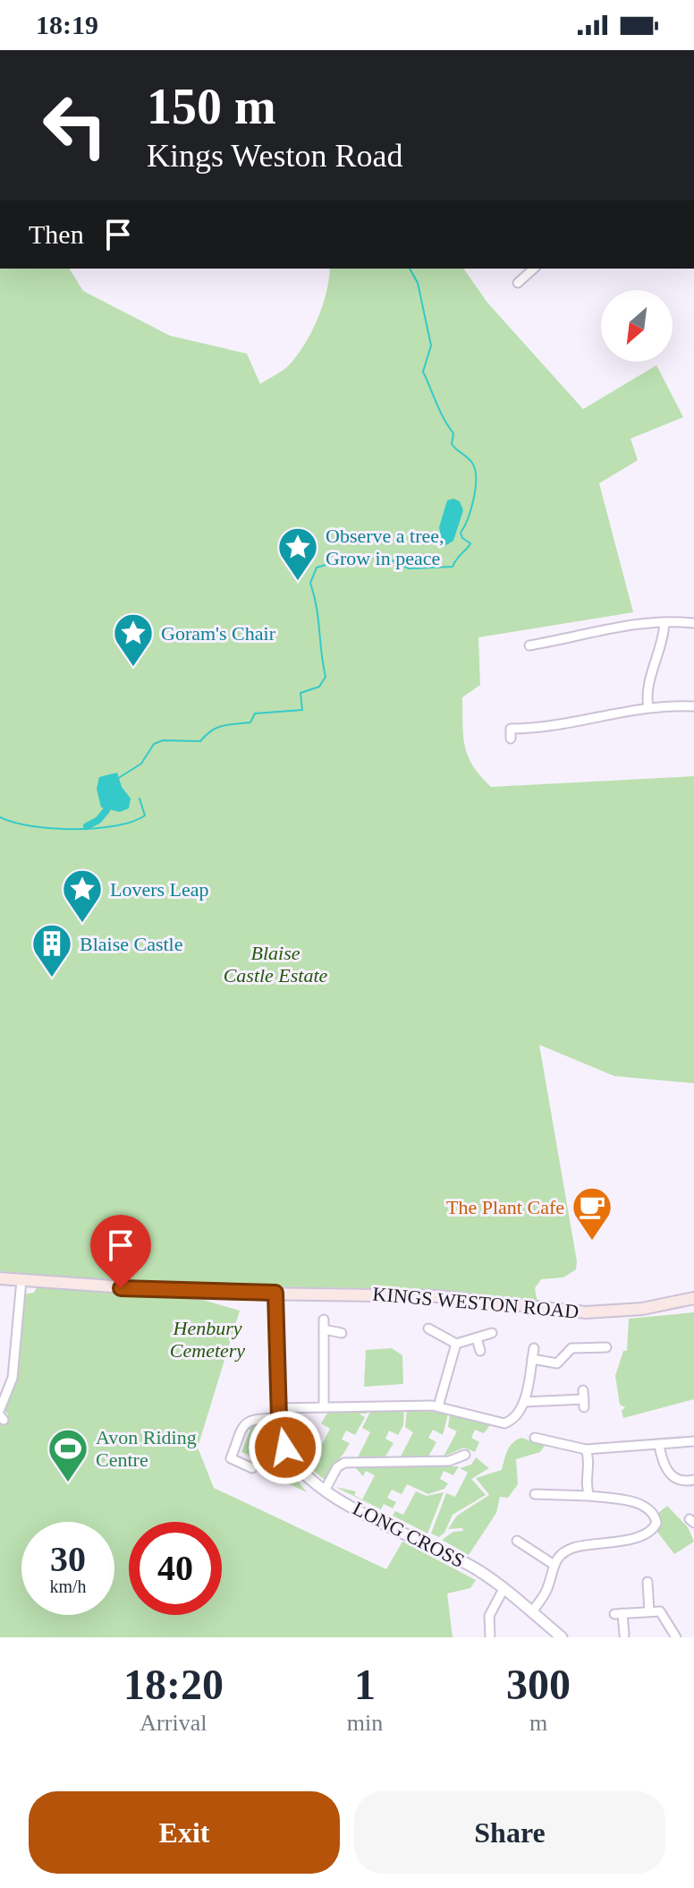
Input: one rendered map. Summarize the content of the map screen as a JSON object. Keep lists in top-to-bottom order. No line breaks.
{"streets":{"main road":["KINGS WESTON ROAD"],"street":["LONG CROSS"]},"crossings":[["KINGS WESTON ROAD","LONG CROSS"]],"parks":["Blaise Castle Estate","Henbury Cemetery"],"places":{"place":["Observe a tree, Grow in peace","Goram's Chair","Lovers Leap"],"building":["Blaise Castle"],"cafe":["The Plant Cafe"],"sports":["Avon Riding Centre"]},"north":"bottom left","page":{"status":"18:19","turn":["150 m","Kings Weston Road"],"then":"Then","speed":"30 km/h","limit":"40","eta":["18:20","Arrival","1","min","300","m"],"buttons":["Exit","Share"]}}
